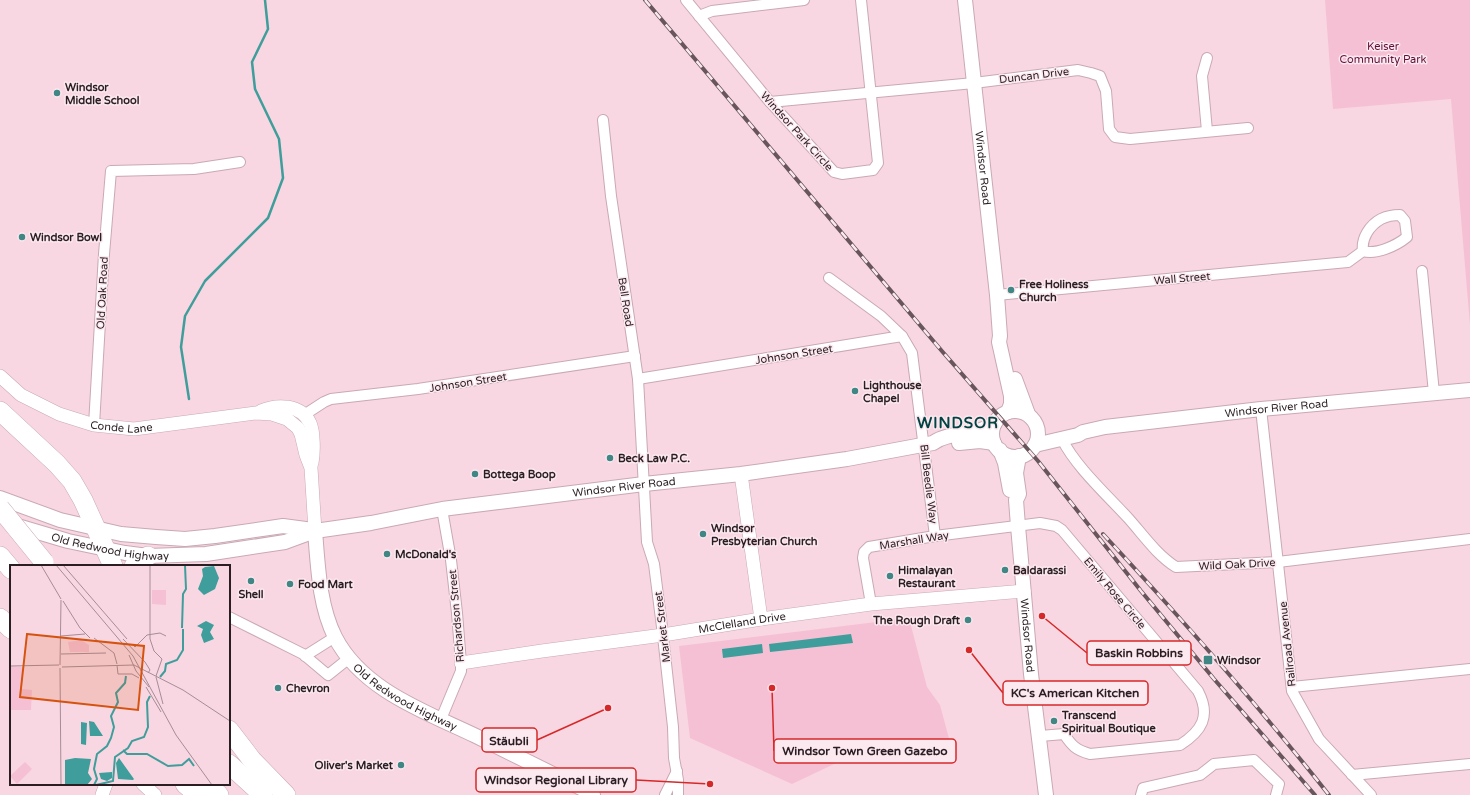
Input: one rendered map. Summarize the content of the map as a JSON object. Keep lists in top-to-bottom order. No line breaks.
{"streets":{"main road":["Windsor Road","Windsor River Road","Old Redwood Highway"],"street":["Duncan Drive","Windsor Park Circle","Wall Street","Old Oak Road","Bell Road","Johnson Street","Conde Lane","Bill Beedie Way","Marshall Way","Wild Oak Drive","Emily Rose Circle","Richardson Street","McClelland Drive","Market Street","Railroad Avenue"]},"crossings":[["Duncan Drive","Windsor Park Circle"],["Duncan Drive","Windsor Road"],["Windsor Road","Wall Street"],["Windsor Road","Windsor River Road"],["Windsor Road","Marshall Way"],["Windsor Road","Emily Rose Circle"],["Windsor Road","McClelland Drive"],["Old Oak Road","Conde Lane"],["Bell Road","Johnson Street"],["Bell Road","Windsor River Road"],["Bell Road","Market Street"],["Johnson Street","Conde Lane"],["Johnson Street","Bill Beedie Way"],["Windsor River Road","Conde Lane"],["Windsor River Road","Bill Beedie Way"],["Windsor River Road","Old Redwood Highway"],["Windsor River Road","Wild Oak Drive"],["Windsor River Road","Richardson Street"],["Windsor River Road","Market Street"],["Windsor River Road","Railroad Avenue"],["Conde Lane","Old Redwood Highway"],["Bill Beedie Way","Marshall Way"],["Marshall Way","Emily Rose Circle"],["Marshall Way","McClelland Drive"],["Old Redwood Highway","Richardson Street"],["Wild Oak Drive","Railroad Avenue"],["Richardson Street","McClelland Drive"],["McClelland Drive","Market Street"]],"districts":["WINDSOR"],"parks":["Keiser Community Park"],"places":{"other":["Windsor Middle School","Windsor Bowl","Free Holiness Church","Lighthouse Chapel","Beck Law P.C.","Bottega Boop","Windsor Presbyterian Church","McDonald's","Baldarassi","Himalayan Restaurant","Shell","Food Mart","Baskin Robbins","The Rough Draft","KC's American Kitchen","Chevron","Windsor Town Green Gazebo","Stäubli","Transcend Spiritual Boutique","Oliver's Market","Windsor Regional Library"],"transit":["Windsor"]}}
